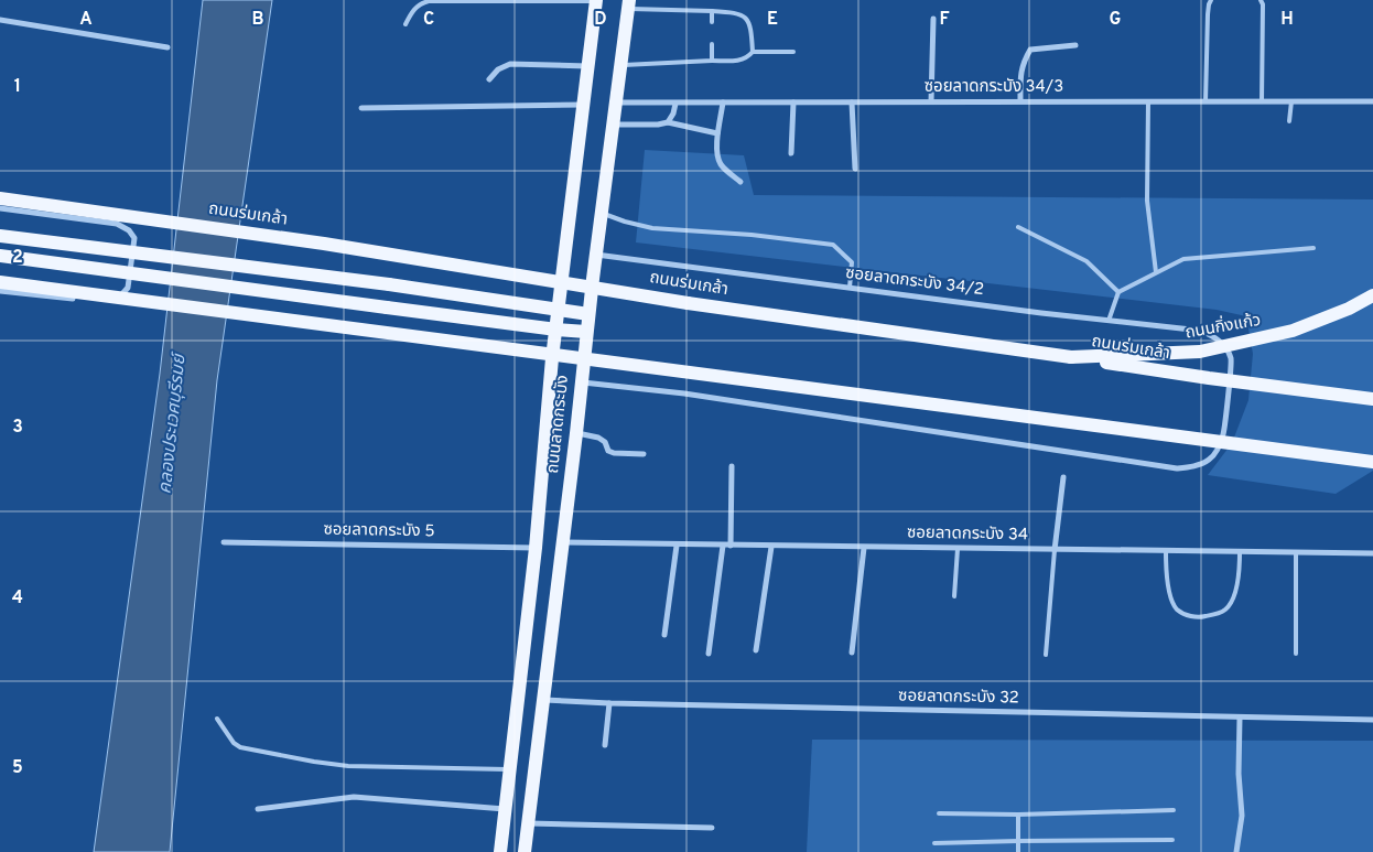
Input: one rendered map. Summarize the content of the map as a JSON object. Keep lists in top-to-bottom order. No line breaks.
{"streets":{"main road":["ถนนร่มเกล้า","ถนนกิ่งแก้ว","ถนนลาดกระบัง"],"street":["ซอยลาดกระบัง 34/3","ซอยลาดกระบัง 34/2","ซอยลาดกระบัง 5","ซอยลาดกระบัง 34","ซอยลาดกระบัง 32"]},"crossings":[["ซอยลาดกระบัง 34/3","ถนนลาดกระบัง"],["ถนนร่มเกล้า","ถนนกิ่งแก้ว"],["ซอยลาดกระบัง 34/2","ถนนลาดกระบัง"],["ถนนลาดกระบัง","ซอยลาดกระบัง 5"],["ถนนลาดกระบัง","ซอยลาดกระบัง 34"],["ถนนลาดกระบัง","ซอยลาดกระบัง 32"]],"water":["คลองประเวศบุรีรมย์"],"grid":{"columns":["A","B","C","D","E","F","G","H"],"rows":["1","2","3","4","5"]}}
